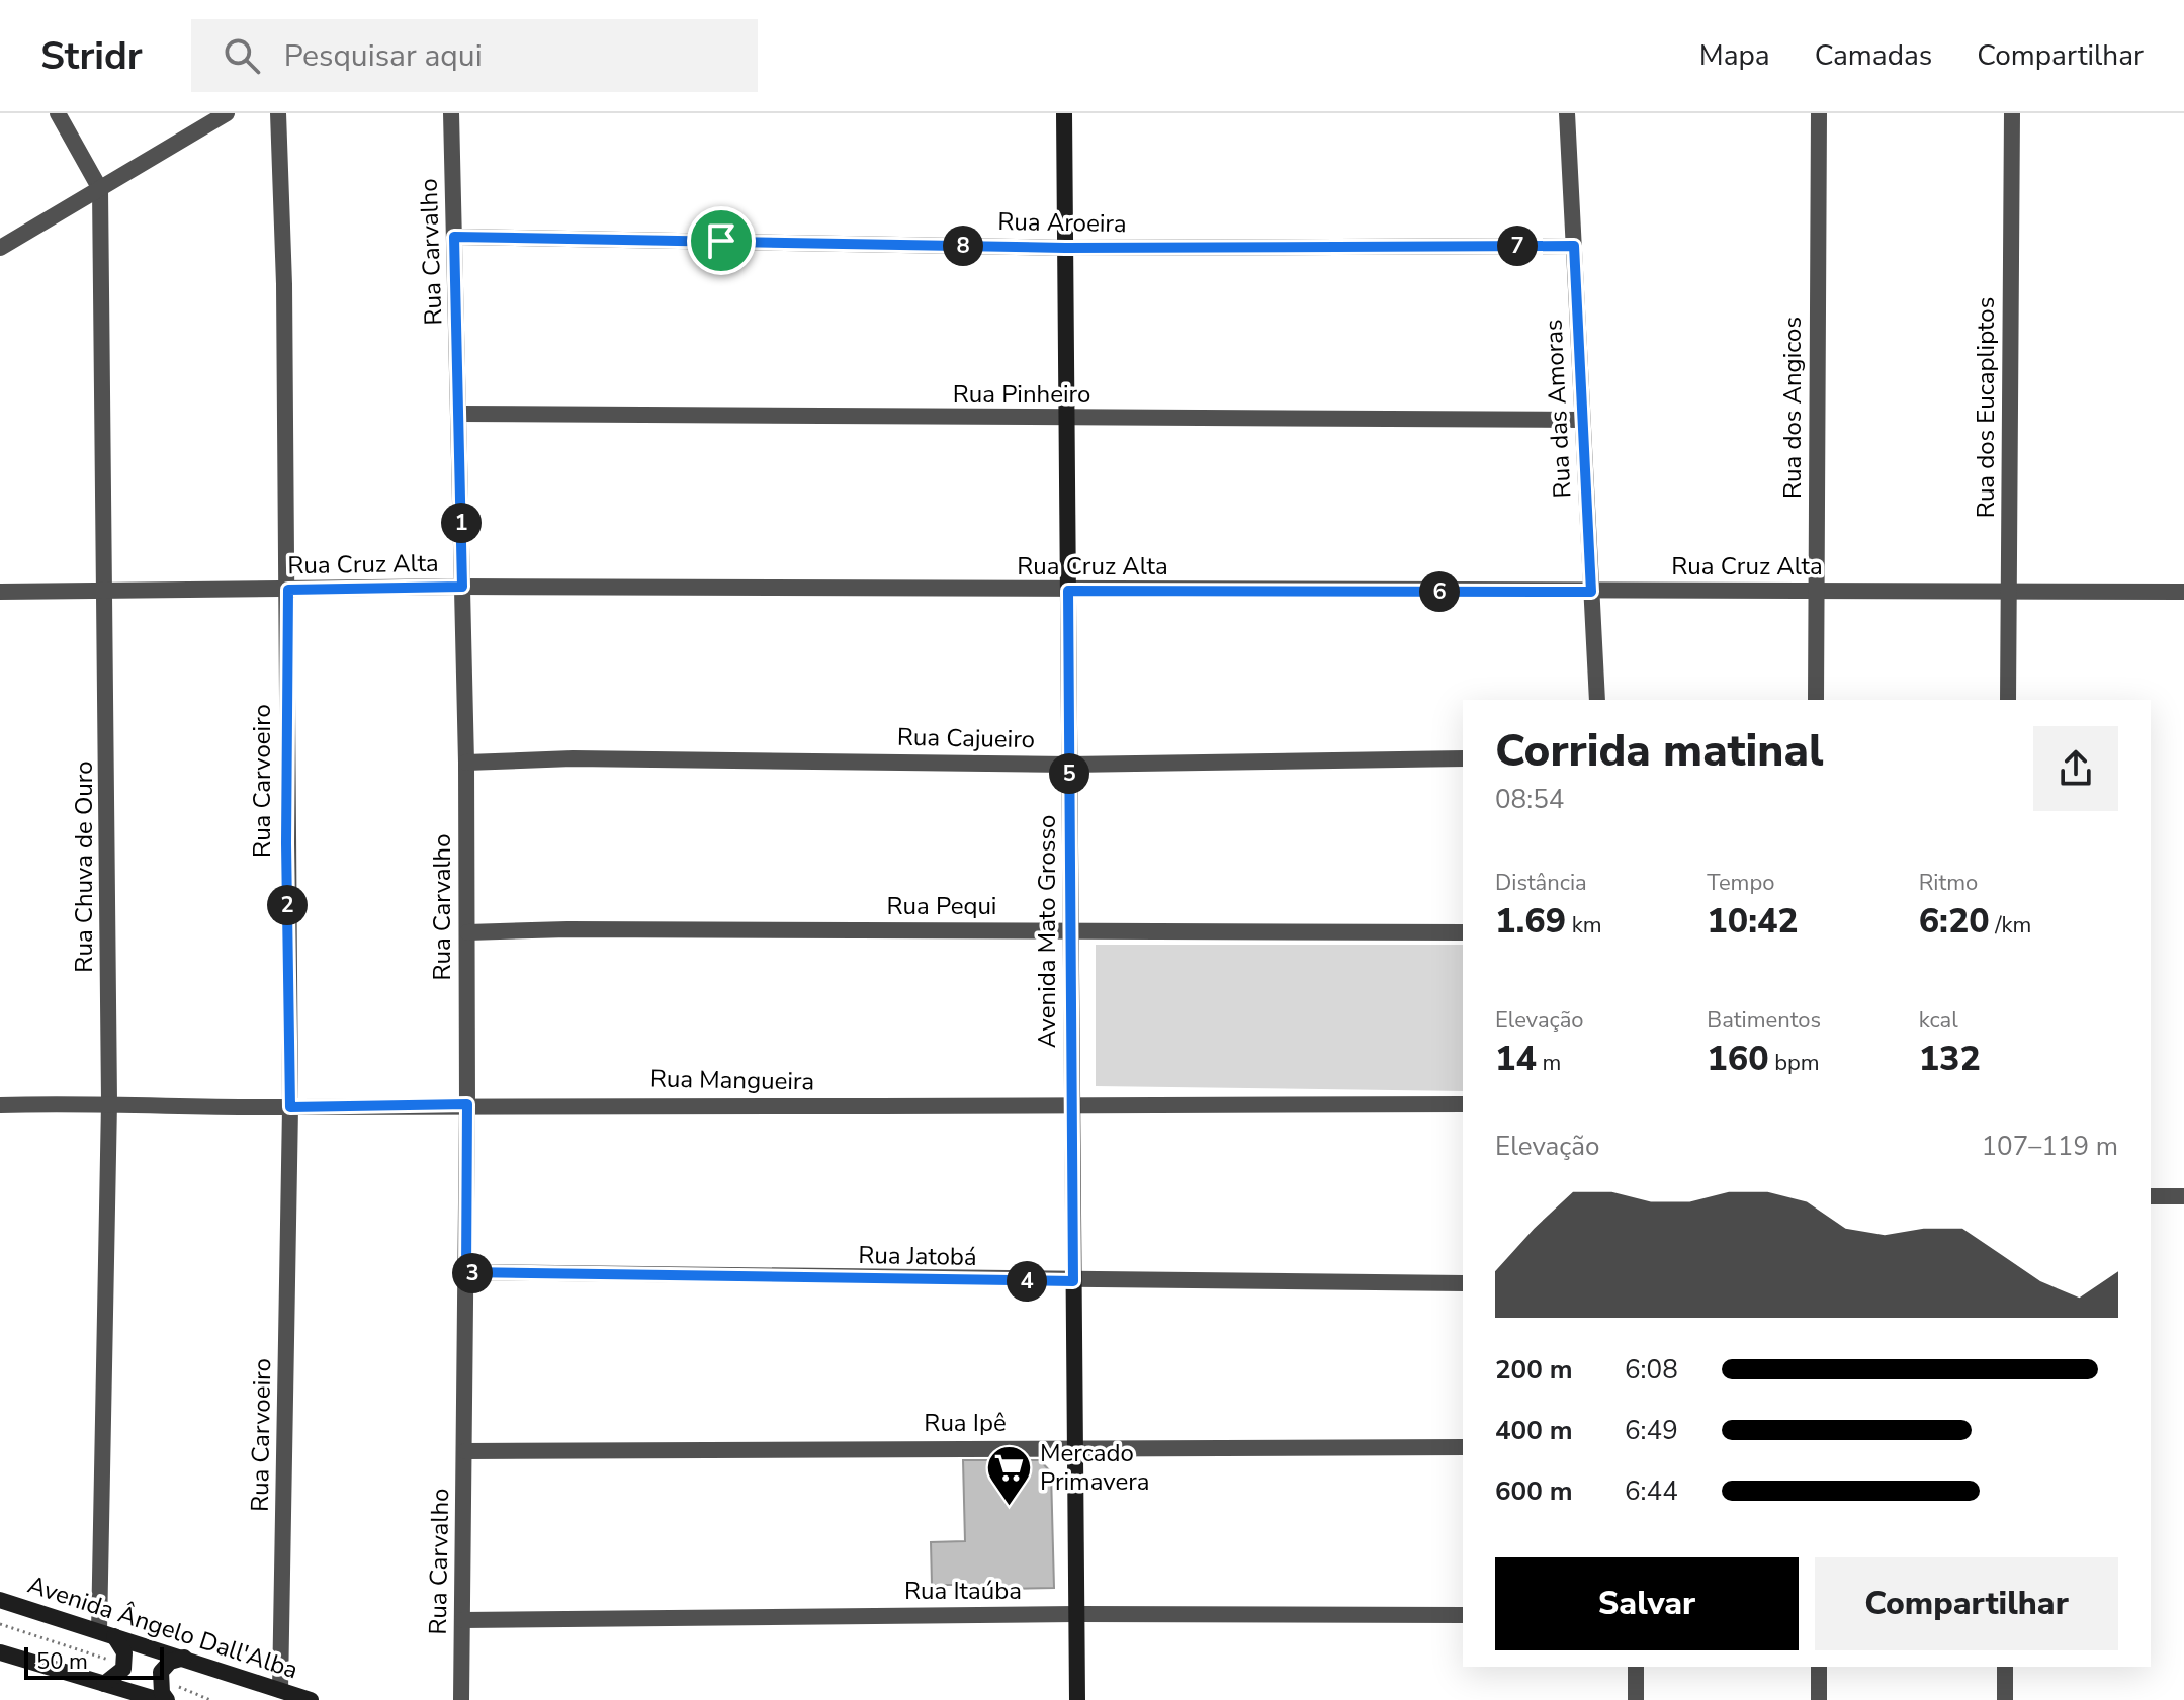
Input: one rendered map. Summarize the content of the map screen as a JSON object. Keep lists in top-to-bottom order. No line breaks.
{"streets":{"street":["Rua Aroeira","Rua Carvalho","Rua Pinheiro","Rua dos Angicos","Rua dos Eucapliptos","Rua das Amoras","Rua Cruz Alta","Rua Cajueiro","Rua Carvoeiro","Rua Chuva de Ouro","Rua Pequi","Avenida Mato Grosso","Rua Mangueira","Rua Jatobá","Rua Ipê","Rua Itaúba","Avenida Ângelo Dall'Alba"]},"crossings":[["Rua Aroeira","Rua Carvalho"],["Rua Aroeira","Rua das Amoras"],["Rua Aroeira","Avenida Mato Grosso"],["Rua Carvalho","Rua Pinheiro"],["Rua Carvalho","Rua Cruz Alta"],["Rua Carvalho","Rua Cajueiro"],["Rua Carvalho","Rua Pequi"],["Rua Carvalho","Rua Mangueira"],["Rua Carvalho","Rua Jatobá"],["Rua Carvalho","Rua Ipê"],["Rua Carvalho","Rua Itaúba"],["Rua Pinheiro","Rua das Amoras"],["Rua Pinheiro","Avenida Mato Grosso"],["Rua dos Angicos","Rua Cruz Alta"],["Rua dos Eucapliptos","Rua Cruz Alta"],["Rua das Amoras","Rua Cruz Alta"],["Rua Cruz Alta","Rua Carvoeiro"],["Rua Cruz Alta","Rua Chuva de Ouro"],["Rua Cruz Alta","Avenida Mato Grosso"],["Rua Cajueiro","Avenida Mato Grosso"],["Rua Carvoeiro","Rua Mangueira"],["Rua Carvoeiro","Avenida Ângelo Dall'Alba"],["Rua Chuva de Ouro","Rua Mangueira"],["Rua Chuva de Ouro","Avenida Ângelo Dall'Alba"],["Rua Pequi","Avenida Mato Grosso"],["Avenida Mato Grosso","Rua Mangueira"],["Avenida Mato Grosso","Rua Jatobá"],["Avenida Mato Grosso","Rua Ipê"],["Avenida Mato Grosso","Rua Itaúba"]],"places":{"supermarket":["Mercado Primavera"]},"scale_bar":"50 m","page":{"header":"Stridr","search":"Pesquisar aqui","nav":["Mapa","Camadas","Compartilhar"],"pins":["7","8","1","6","5","2","3","4"],"heading":["Corrida matinal","08:54"],"stats":[["Distância","1.69 km"],["Tempo","10:42"],["Ritmo","6:20 /km"],["Elevação","14 m"],["Batimentos","160 bpm"],["kcal","132"]],"chart":["Elevação","107–119 m"],"list":[{"name":"200 m","note":"6:08"},{"name":"400 m","note":"6:49"},{"name":"600 m","note":"6:44"}],"buttons":["Salvar","Compartilhar"],"scale":"50 m"}}
